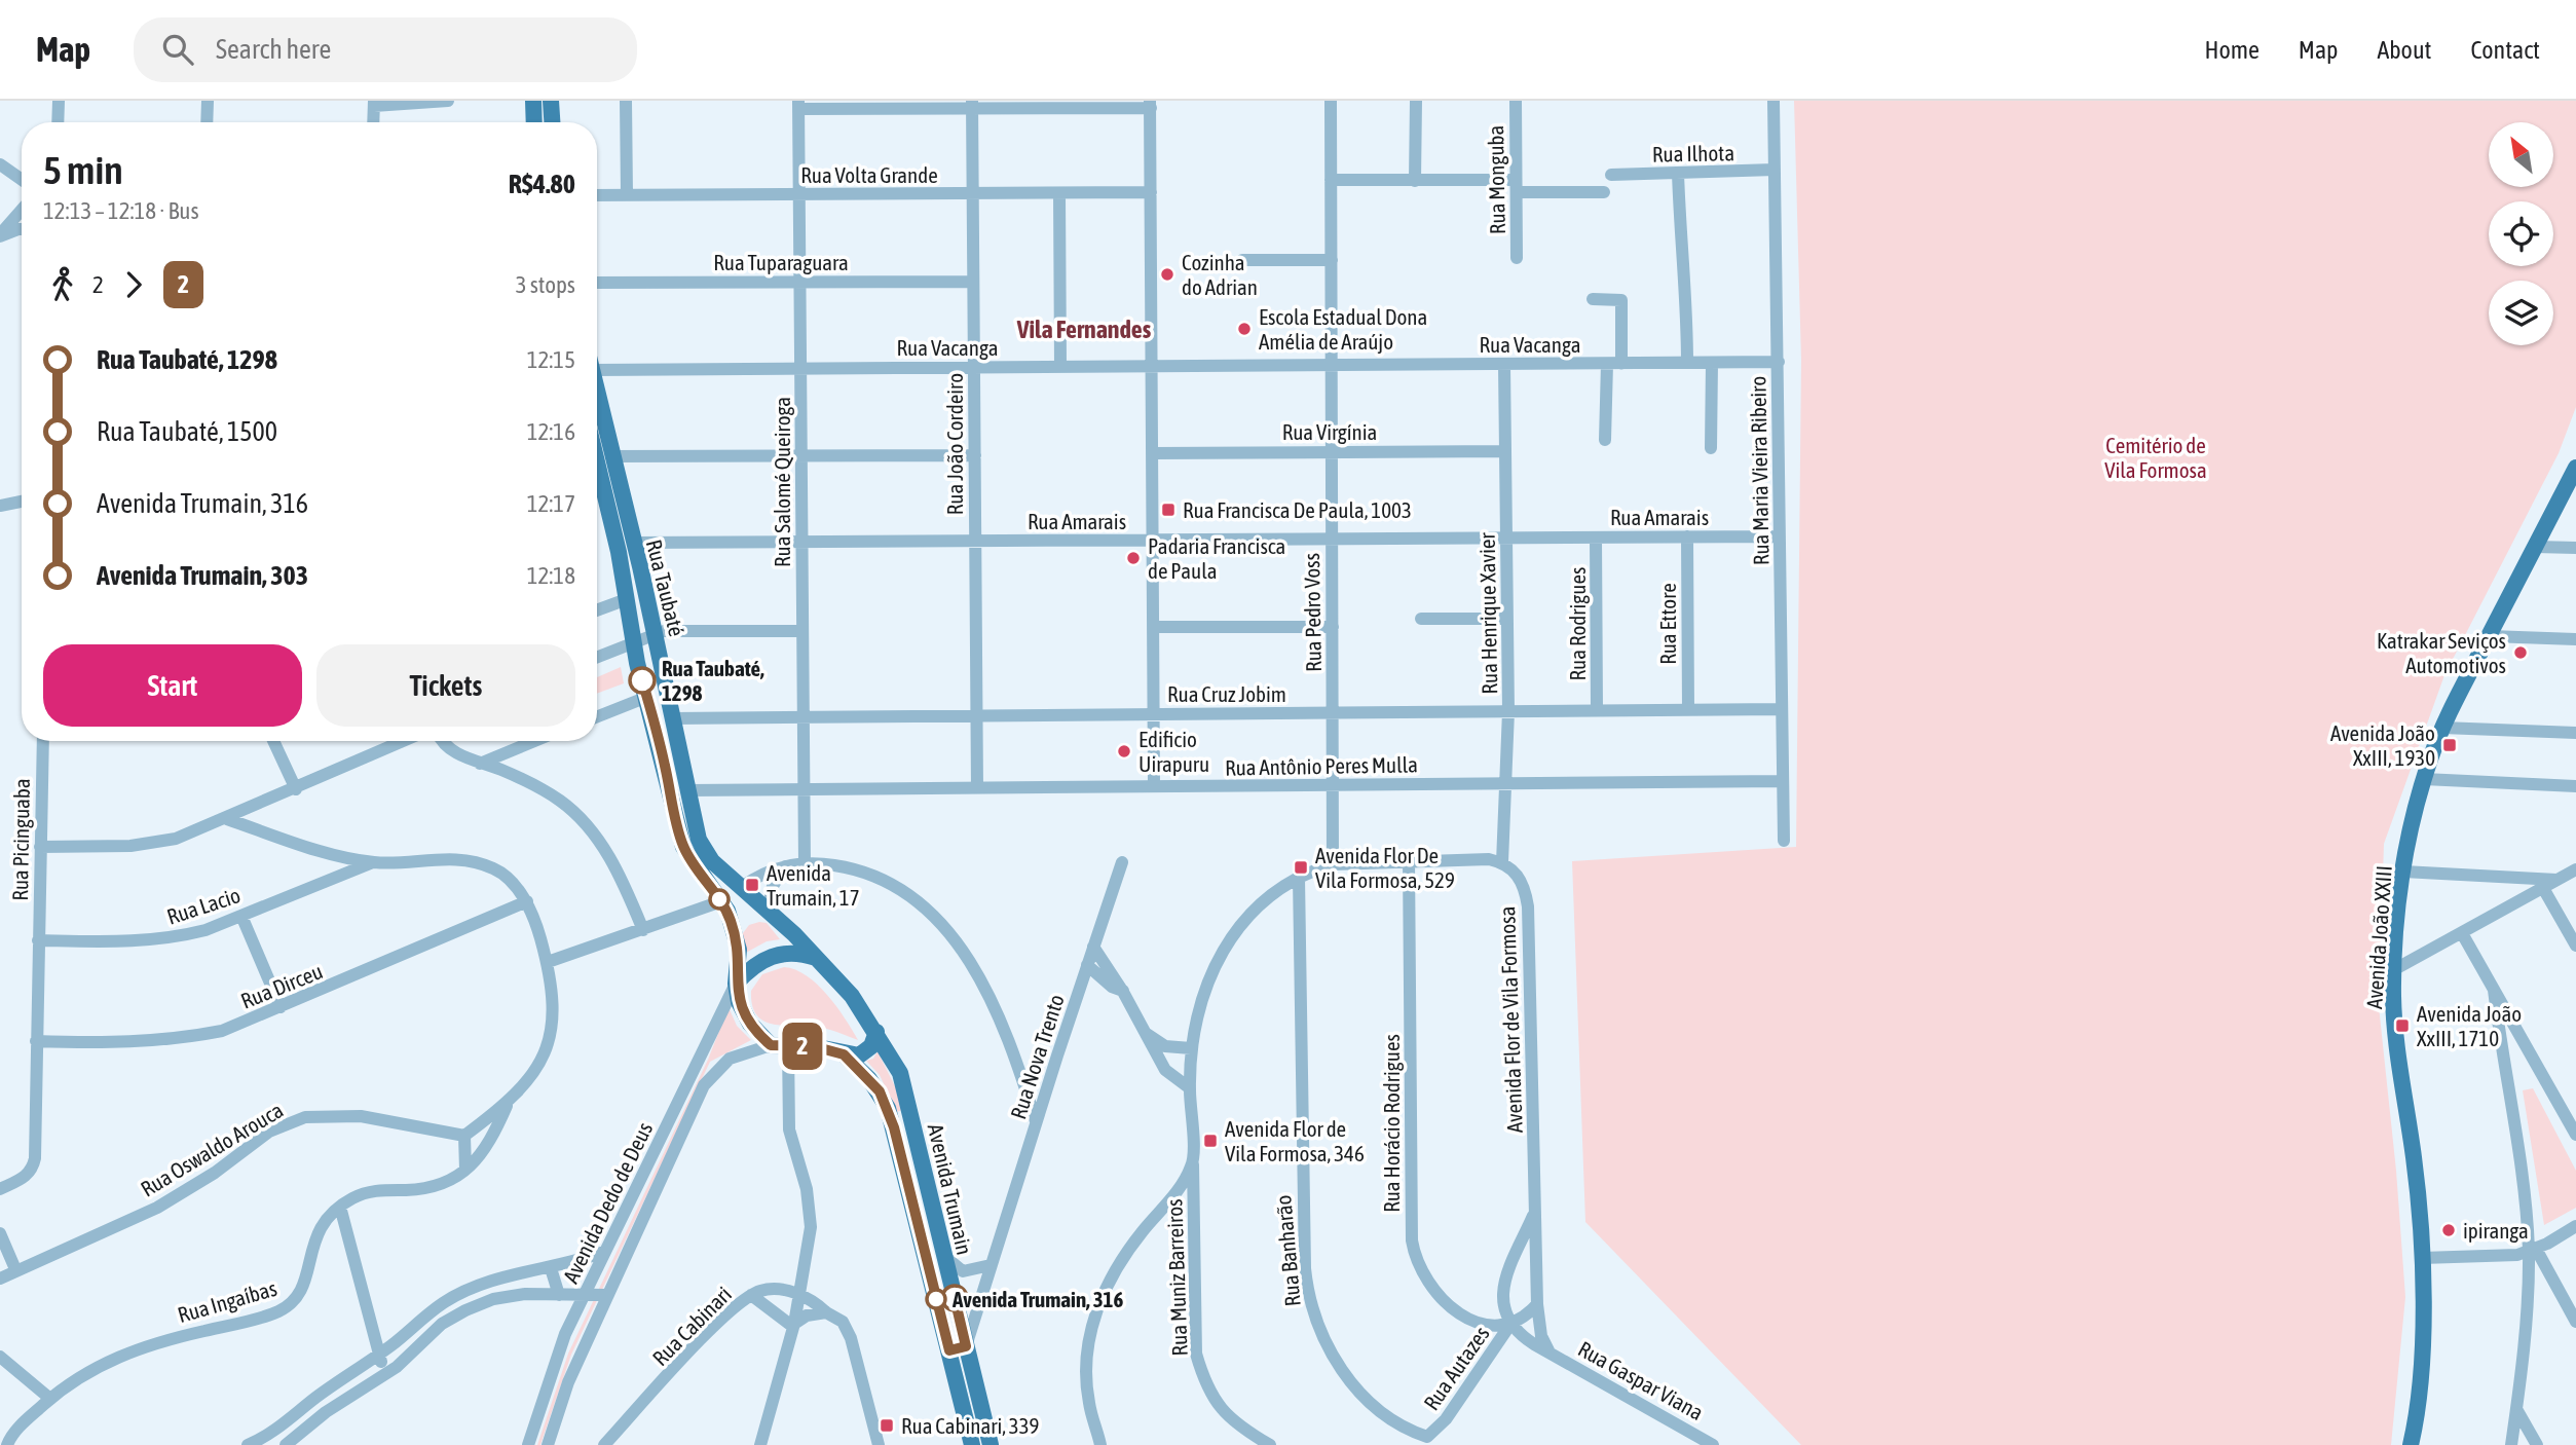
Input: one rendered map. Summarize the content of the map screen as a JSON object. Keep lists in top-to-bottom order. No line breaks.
{"streets":{"main road":["Rua Taubaté","Avenida João XXIII","Avenida Trumain"],"street":["Rua Ilhota","Rua Volta Grande","Rua Monguba","Rua Tuparaguara","Rua Vacanga","Rua Virgínia","Rua João Cordeiro","Rua Maria Vieira Ribeiro","Rua Salomé Queiroga","Rua Amarais","Rua Pedro Voss","Rua Henrique Xavier","Rua Rodrigues","Rua Ettore","Rua Cruz Jobim","Rua Antônio Peres Mulla","Rua Picinguaba","Rua Lacio","Rua Dirceu","Avenida Flor de Vila Formosa","Rua Nova Trento","Rua Horácio Rodrigues","Rua Oswaldo Arouca","Avenida Dedo de Deus","Rua Banharão","Rua Muniz Barreiros","Rua Ingaíbas","Rua Cabinari","Rua Autazes","Rua Gaspar Viana"]},"crossings":[["Rua Ilhota","Rua Maria Vieira Ribeiro"],["Rua Volta Grande","Rua João Cordeiro"],["Rua Volta Grande","Rua Salomé Queiroga"],["Rua Tuparaguara","Rua João Cordeiro"],["Rua Tuparaguara","Rua Salomé Queiroga"],["Rua Vacanga","Rua João Cordeiro"],["Rua Vacanga","Rua Maria Vieira Ribeiro"],["Rua Vacanga","Rua Salomé Queiroga"],["Rua Vacanga","Rua Pedro Voss"],["Rua Vacanga","Rua Henrique Xavier"],["Rua Virgínia","Rua Pedro Voss"],["Rua Virgínia","Rua Henrique Xavier"],["Rua João Cordeiro","Rua Amarais"],["Rua João Cordeiro","Rua Cruz Jobim"],["Rua João Cordeiro","Rua Antônio Peres Mulla"],["Rua Maria Vieira Ribeiro","Rua Amarais"],["Rua Maria Vieira Ribeiro","Rua Cruz Jobim"],["Rua Maria Vieira Ribeiro","Rua Antônio Peres Mulla"],["Rua Salomé Queiroga","Rua Amarais"],["Rua Salomé Queiroga","Rua Cruz Jobim"],["Rua Salomé Queiroga","Rua Antônio Peres Mulla"],["Rua Amarais","Rua Taubaté"],["Rua Amarais","Rua Pedro Voss"],["Rua Amarais","Rua Henrique Xavier"],["Rua Amarais","Rua Rodrigues"],["Rua Amarais","Rua Ettore"],["Rua Taubaté","Rua Cruz Jobim"],["Rua Taubaté","Rua Antônio Peres Mulla"],["Rua Taubaté","Avenida Trumain"],["Rua Taubaté","Avenida Dedo de Deus"],["Rua Pedro Voss","Rua Cruz Jobim"],["Rua Pedro Voss","Rua Antônio Peres Mulla"],["Rua Henrique Xavier","Rua Cruz Jobim"],["Rua Henrique Xavier","Rua Antônio Peres Mulla"],["Rua Henrique Xavier","Avenida Flor de Vila Formosa"],["Rua Rodrigues","Rua Cruz Jobim"],["Rua Ettore","Rua Cruz Jobim"],["Rua Picinguaba","Rua Lacio"],["Rua Picinguaba","Rua Dirceu"],["Avenida Flor de Vila Formosa","Rua Horácio Rodrigues"],["Avenida Flor de Vila Formosa","Rua Autazes"],["Avenida Flor de Vila Formosa","Rua Gaspar Viana"],["Rua Nova Trento","Avenida Trumain"],["Rua Horácio Rodrigues","Rua Autazes"],["Rua Horácio Rodrigues","Rua Gaspar Viana"],["Rua Banharão","Rua Autazes"],["Rua Autazes","Rua Gaspar Viana"]],"districts":["Vila Fernandes"],"parks":["Cemitério de Vila Formosa"],"places":{"other":["Cozinha do Adrian","Escola Estadual Dona Amélia de Araújo","Padaria Francisca de Paula","Katrakar Seviços Automotivos","Rua Taubaté, 1298","Edificio Uirapuru","ipiranga","Avenida Trumain, 316"],"transit":["Rua Francisca De Paula, 1003","Avenida João XxIII, 1930","Avenida Flor De Vila Formosa, 529","Avenida Trumain, 17","Avenida João XxIII, 1710","Avenida Flor de Vila Formosa, 346","Rua Cabinari, 339"]},"lines":["bus line 2"],"north":"top left","page":{"header":"Map","search":"Search here","nav":["Home","Map","About","Contact"],"on_map":"2","heading":["5 min","12:13 – 12:18 · Bus","R$4.80"],"legs":["2","2","3 stops"],"list":[{"name":"Rua Taubaté, 1298","value":"12:15"},{"name":"Rua Taubaté, 1500","value":"12:16"},{"name":"Avenida Trumain, 316","value":"12:17"},{"name":"Avenida Trumain, 303","value":"12:18"}],"buttons":["Start","Tickets"]}}
